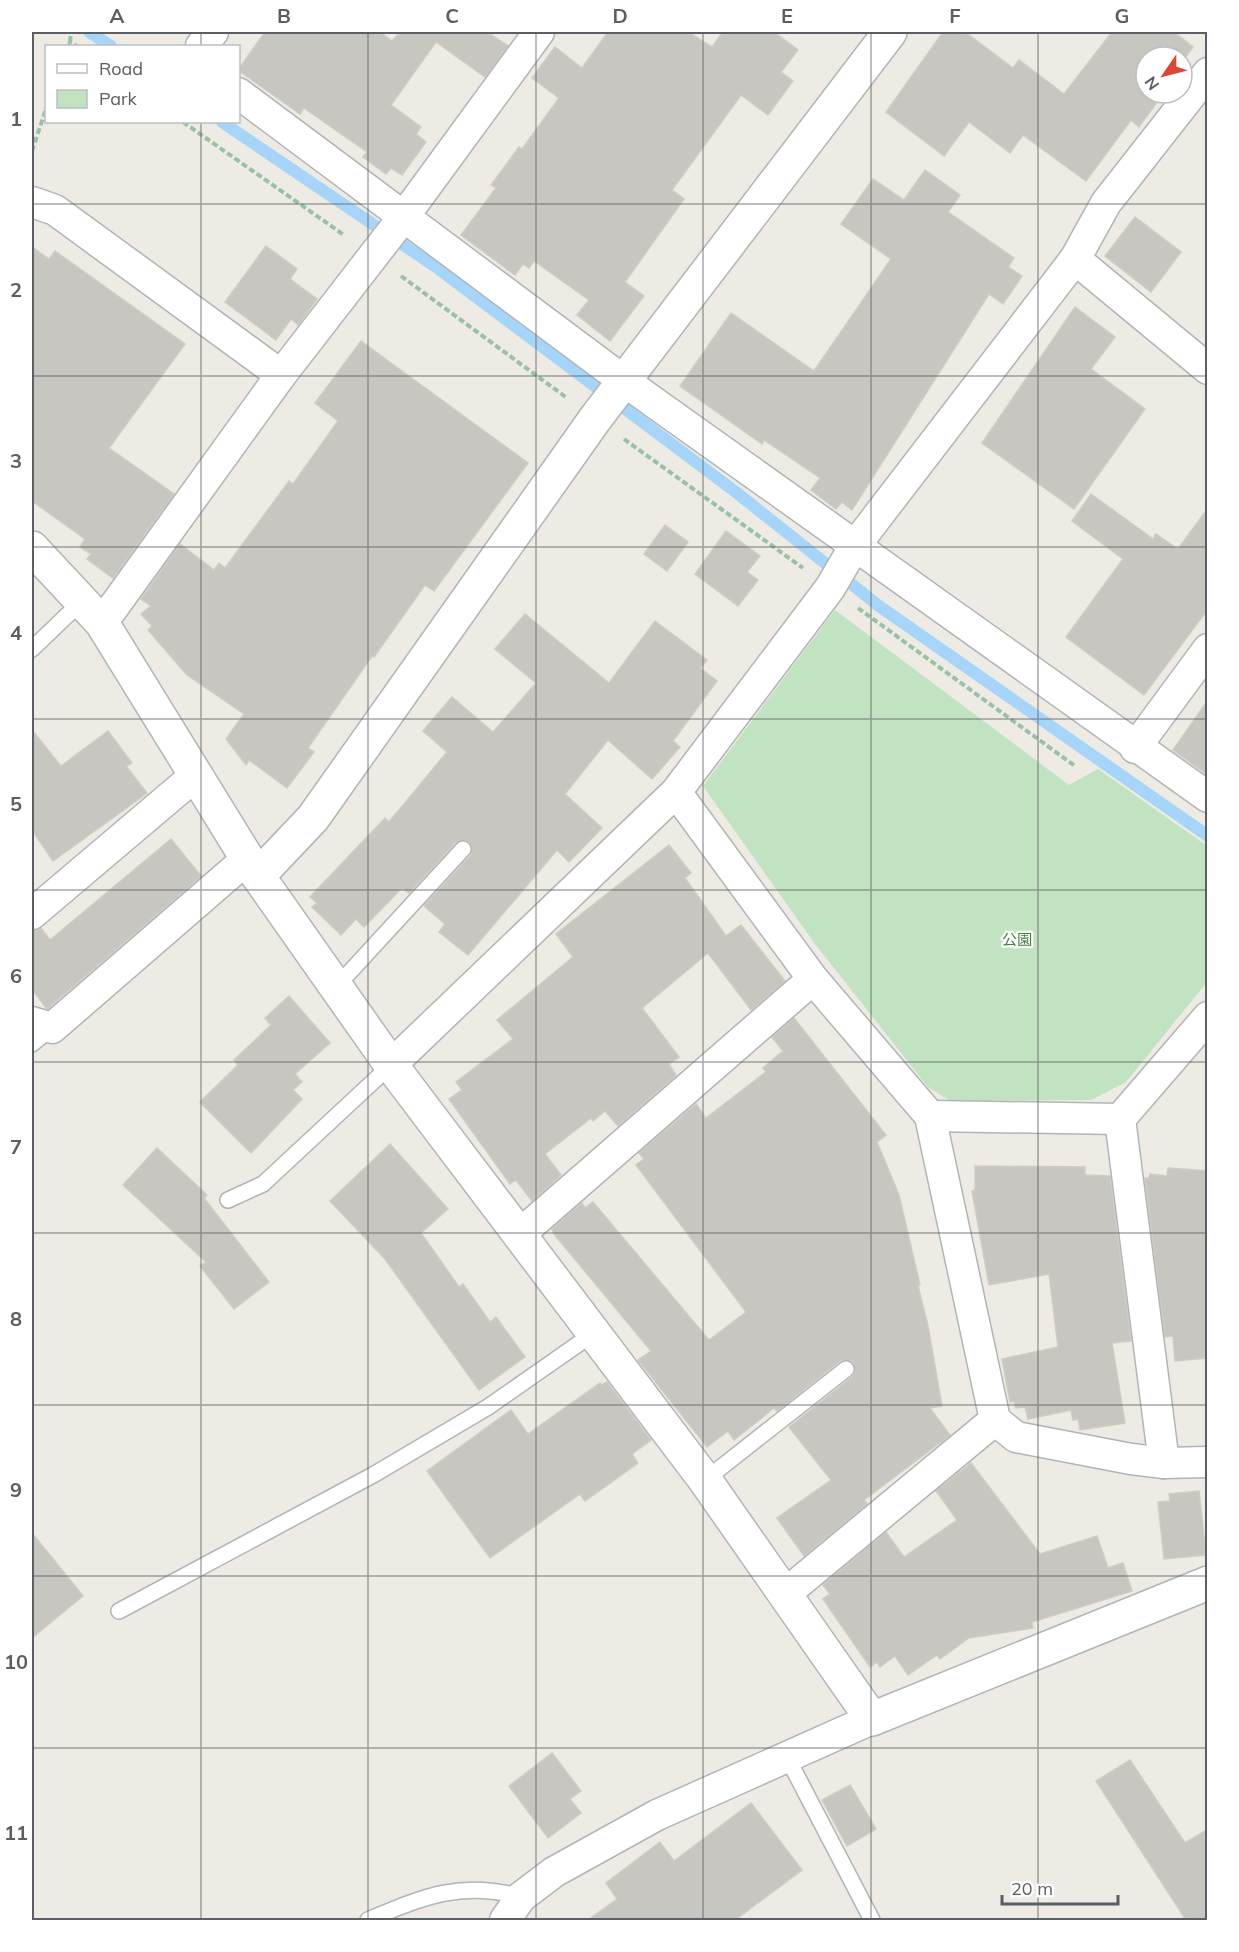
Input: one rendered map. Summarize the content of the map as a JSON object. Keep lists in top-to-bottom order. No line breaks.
{"parks":["公園"],"legend":["Road","Park"],"scale_bar":"20 m","north":"bottom left","grid":{"columns":["A","B","C","D","E","F","G"],"rows":["1","2","3","4","5","6","7","8","9","10","11"]}}
